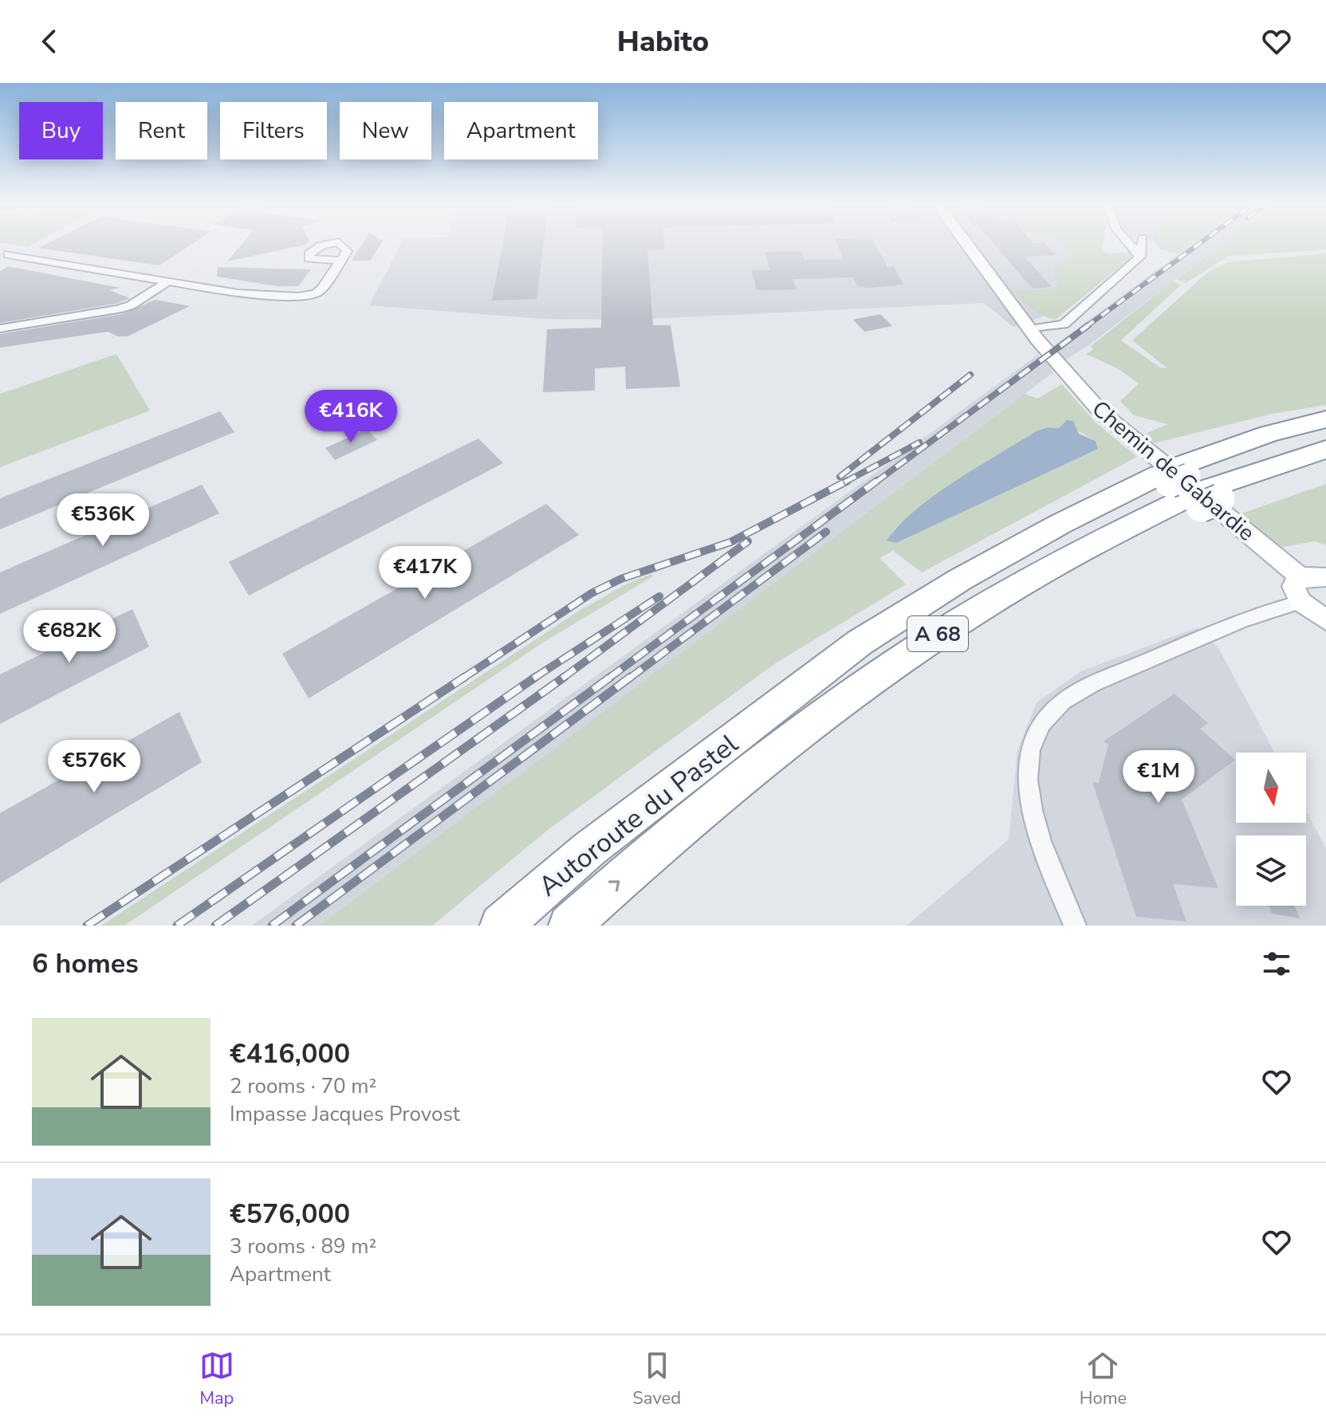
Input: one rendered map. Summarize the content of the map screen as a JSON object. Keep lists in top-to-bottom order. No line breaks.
{"streets":{"highway":["A 68","Autoroute du Pastel"],"street":["Chemin de Gabardie"]},"crossings":[["A 68","Autoroute du Pastel"]],"north":"bottom","page":{"header":"Habito","chip":["Buy","Rent","Filters","New","Apartment"],"price":["€416K","€536K","€417K","€682K","€576K","€1M"],"heading":"6 homes","list":[{"name":"€416,000","note":"2 rooms · 70 m² · Impasse Jacques Provost"},{"name":"€576,000","note":"3 rooms · 89 m² · Apartment"}],"tabs":["Map","Saved","Home"]}}
